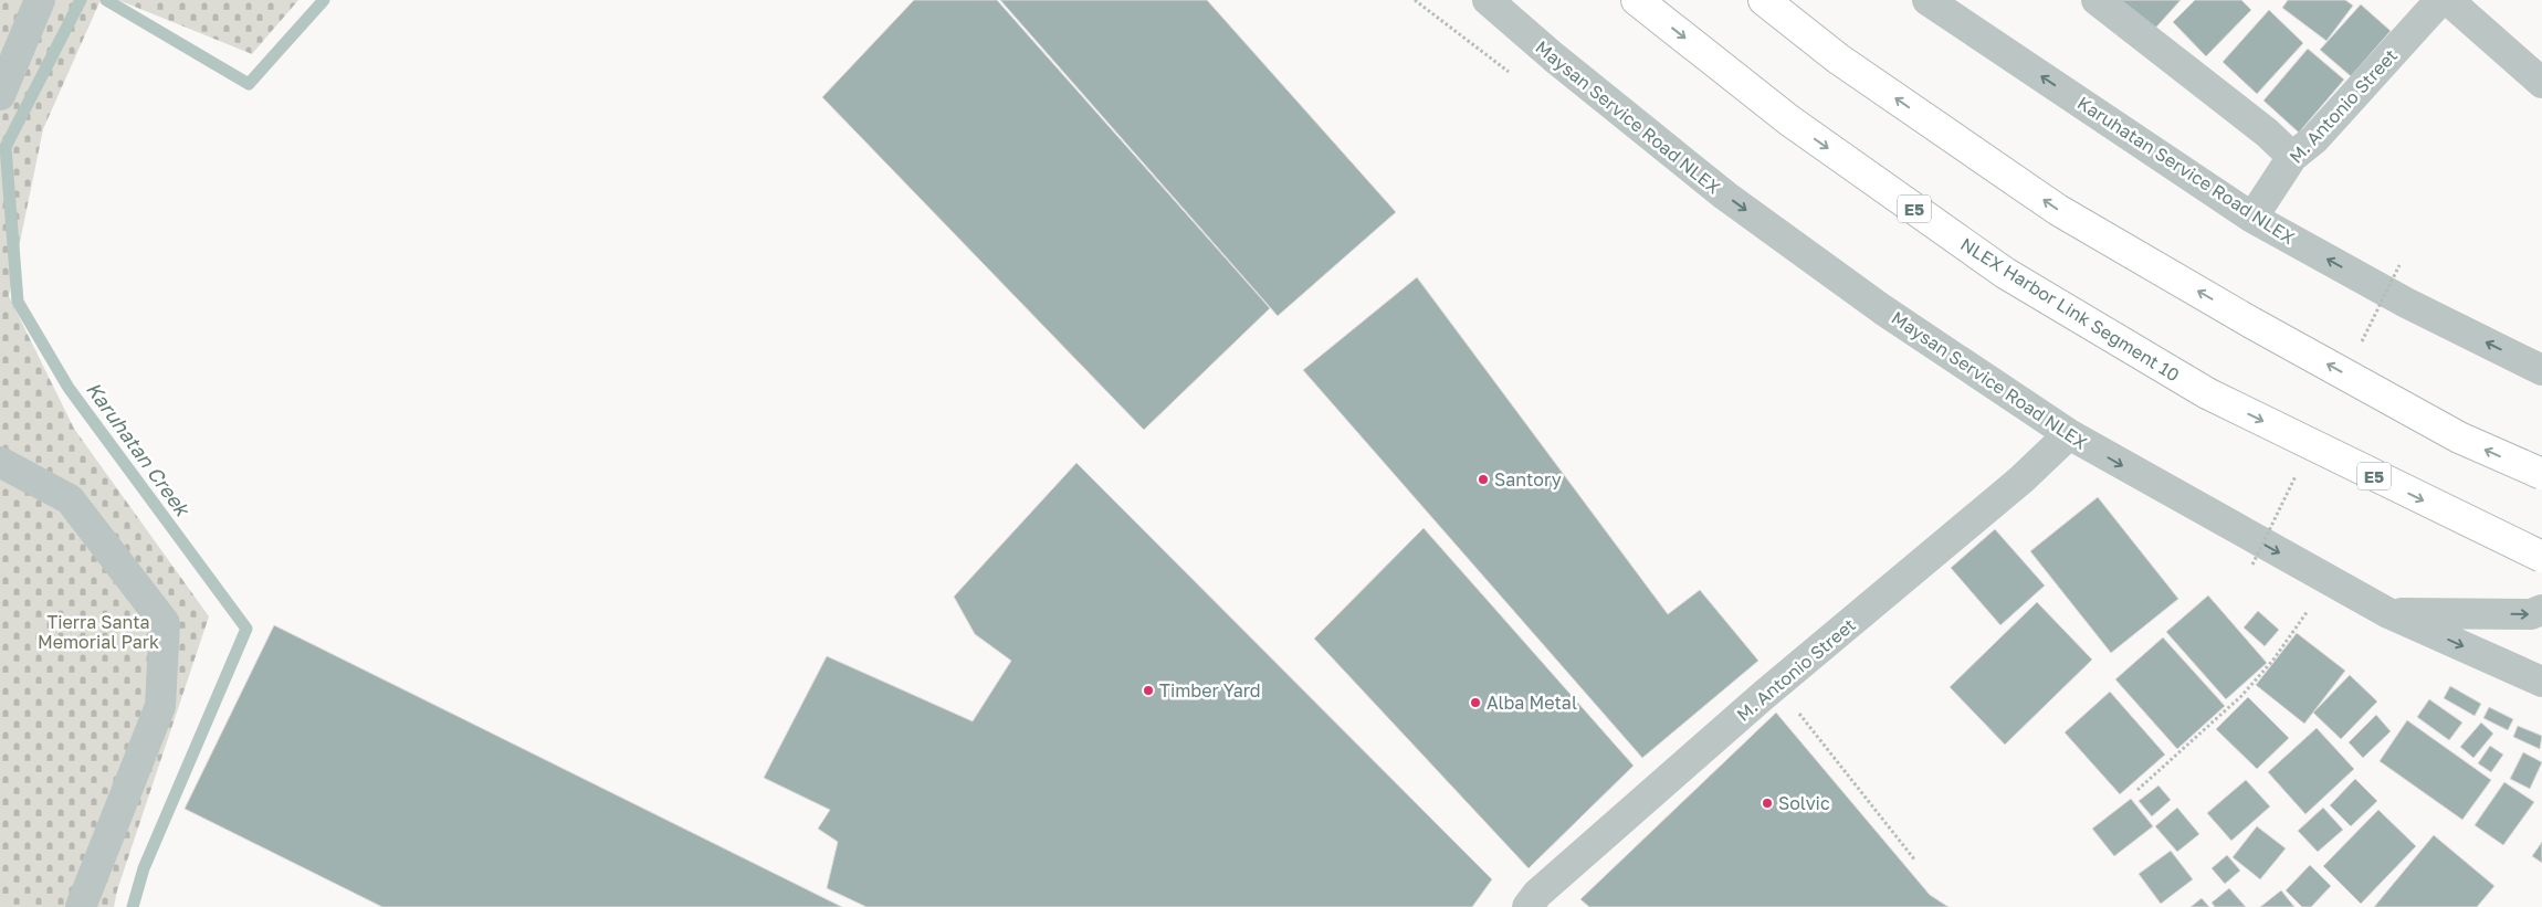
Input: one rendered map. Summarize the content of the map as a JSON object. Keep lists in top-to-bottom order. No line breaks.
{"streets":{"highway":["E5","NLEX Harbor Link Segment 10"],"street":["M. Antonio Street","Maysan Service Road NLEX","Karuhatan Service Road NLEX"]},"crossings":[["M. Antonio Street","Maysan Service Road NLEX"],["M. Antonio Street","Karuhatan Service Road NLEX"]],"one_way":["Maysan Service Road NLEX"],"water":["Karuhatan Creek"],"parks":["Tierra Santa Memorial Park"],"places":["Santory","Timber Yard","Alba Metal","Solvic"]}
